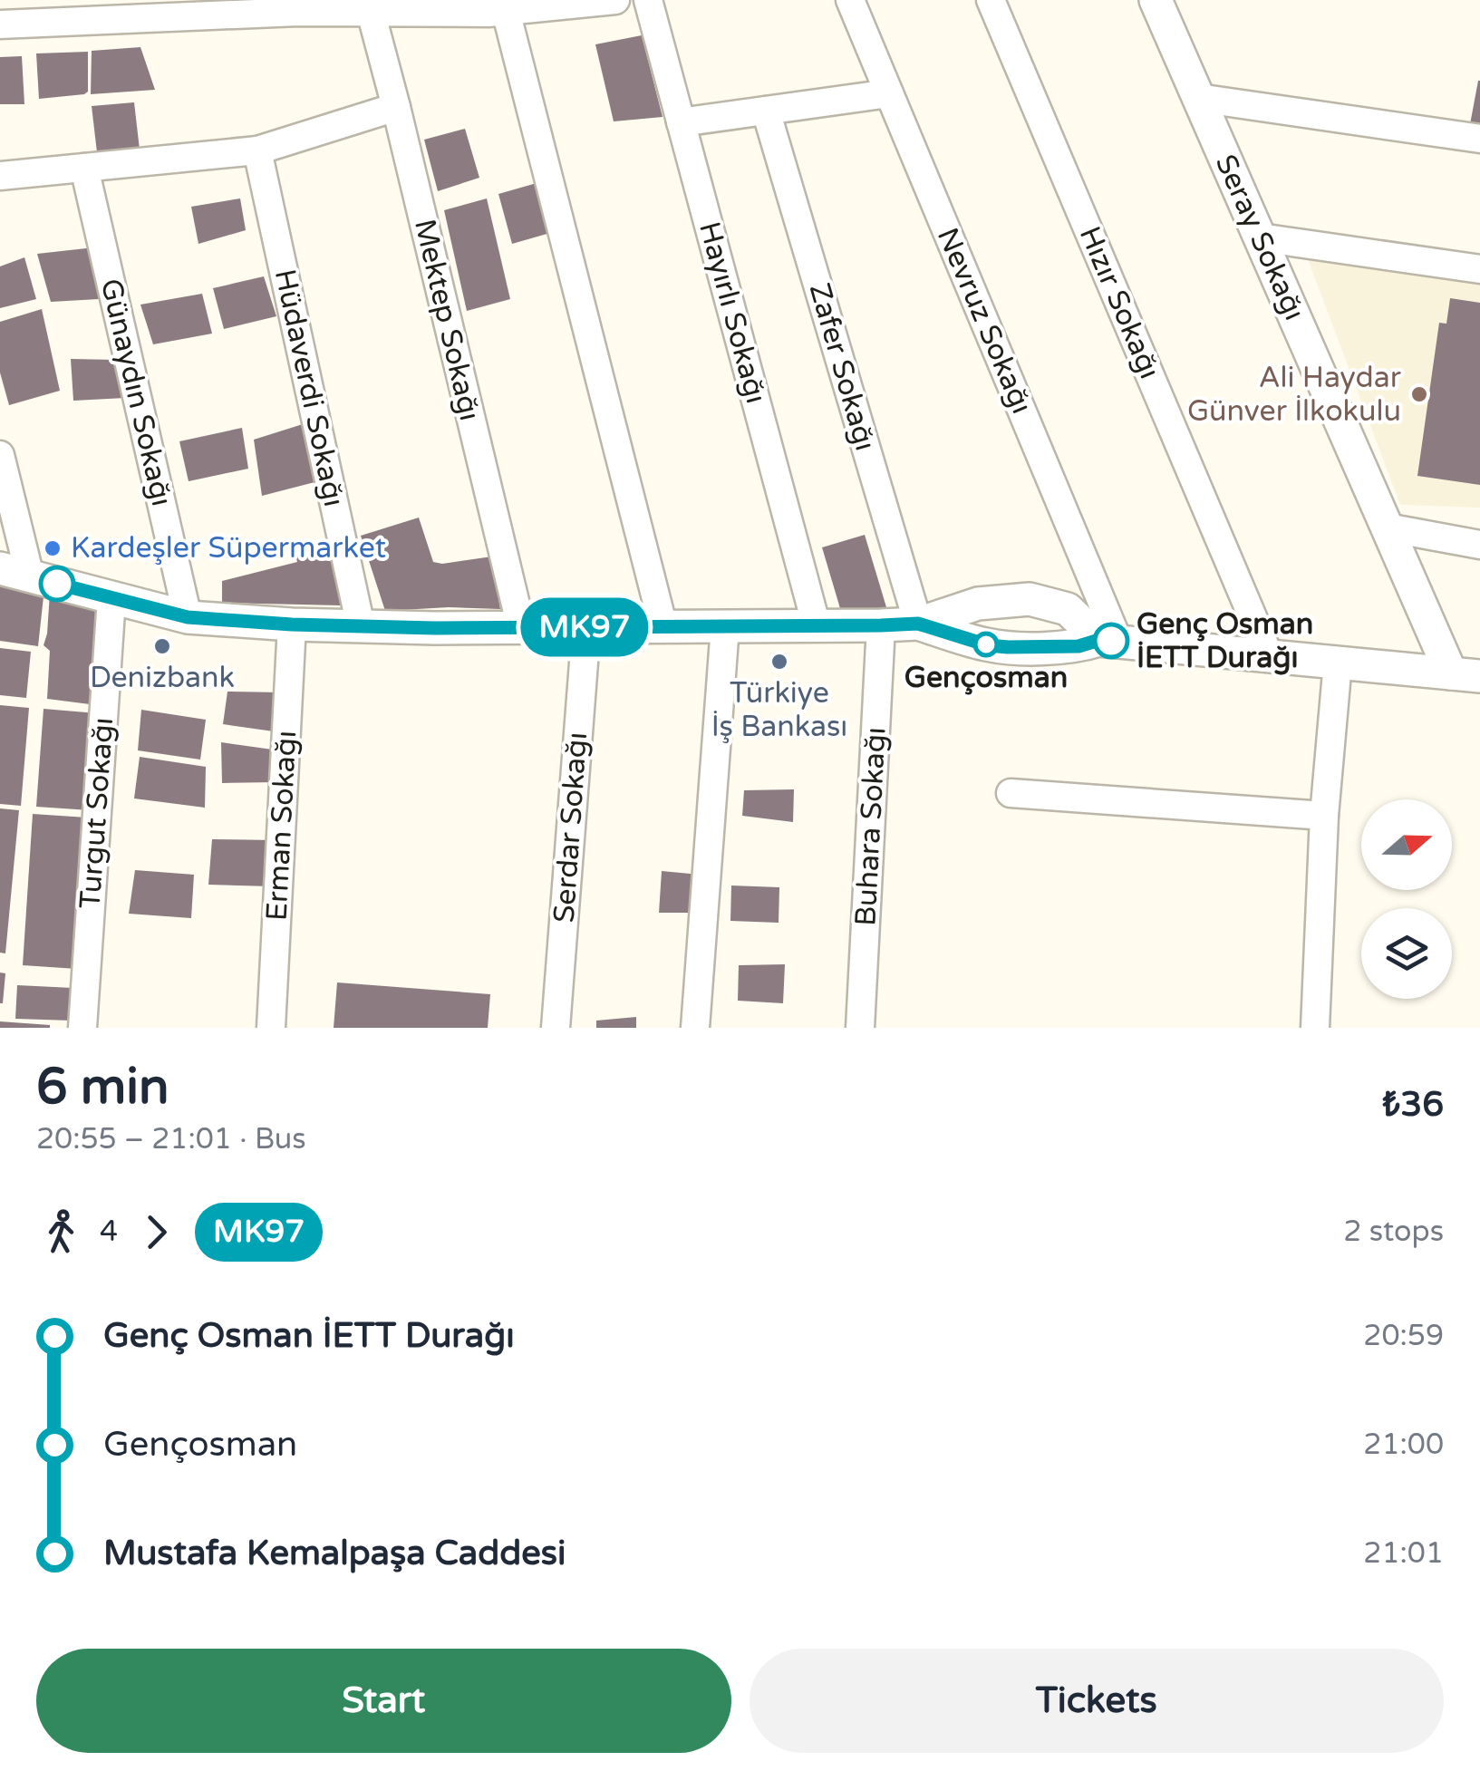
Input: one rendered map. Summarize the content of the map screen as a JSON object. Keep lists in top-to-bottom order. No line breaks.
{"streets":{"street":["Seray Sokağı","Hızır Sokağı","Hayırlı Sokağı","Mektep Sokağı","Nevruz Sokağı","Zafer Sokağı","Hüdaverdi Sokağı","Günaydın Sokağı","Turgut Sokağı","Erman Sokağı","Buhara Sokağı","Serdar Sokağı"]},"places":["Ali Haydar Günver İlkokulu","Kardeşler Süpermarket","Genç Osman İETT Durağı","Gençosman","Denizbank","Türkiye İş Bankası"],"lines":["bus line MK97"],"north":"right","page":{"on_map":"MK97","heading":["6 min","20:55 – 21:01 · Bus","₺36"],"legs":["4","MK97","2 stops"],"list":[{"name":"Genç Osman İETT Durağı","value":"20:59"},{"name":"Gençosman","value":"21:00"},{"name":"Mustafa Kemalpaşa Caddesi","value":"21:01"}],"buttons":["Start","Tickets"]}}
